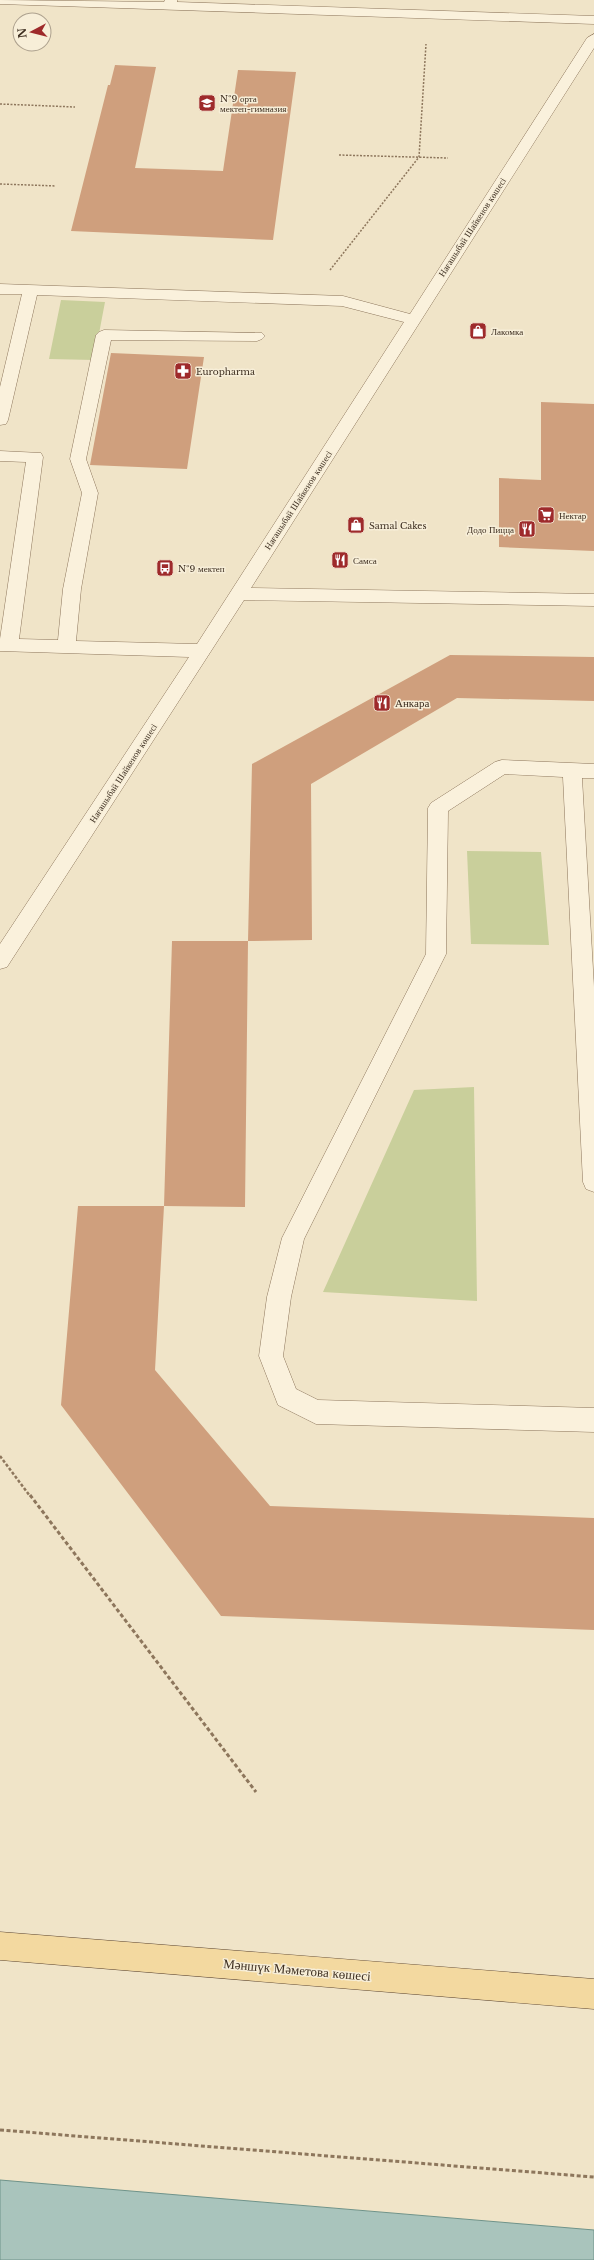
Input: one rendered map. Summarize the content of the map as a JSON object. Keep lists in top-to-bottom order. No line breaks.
{"streets":{"main road":["Мәншүк Мәметова көшесі"],"street":["Нағашыбай Шайкенов көшесі"]},"places":{"school or university":["№9 орта мектеп-гимназия"],"shop":["Лакомка","Samal Cakes"],"pharmacy":["Europharma"],"supermarket":["Нектар"],"restaurant":["Додо Пицца","Самса","Анкара"],"bus stop":["№9 мектеп"]},"north":"left"}
